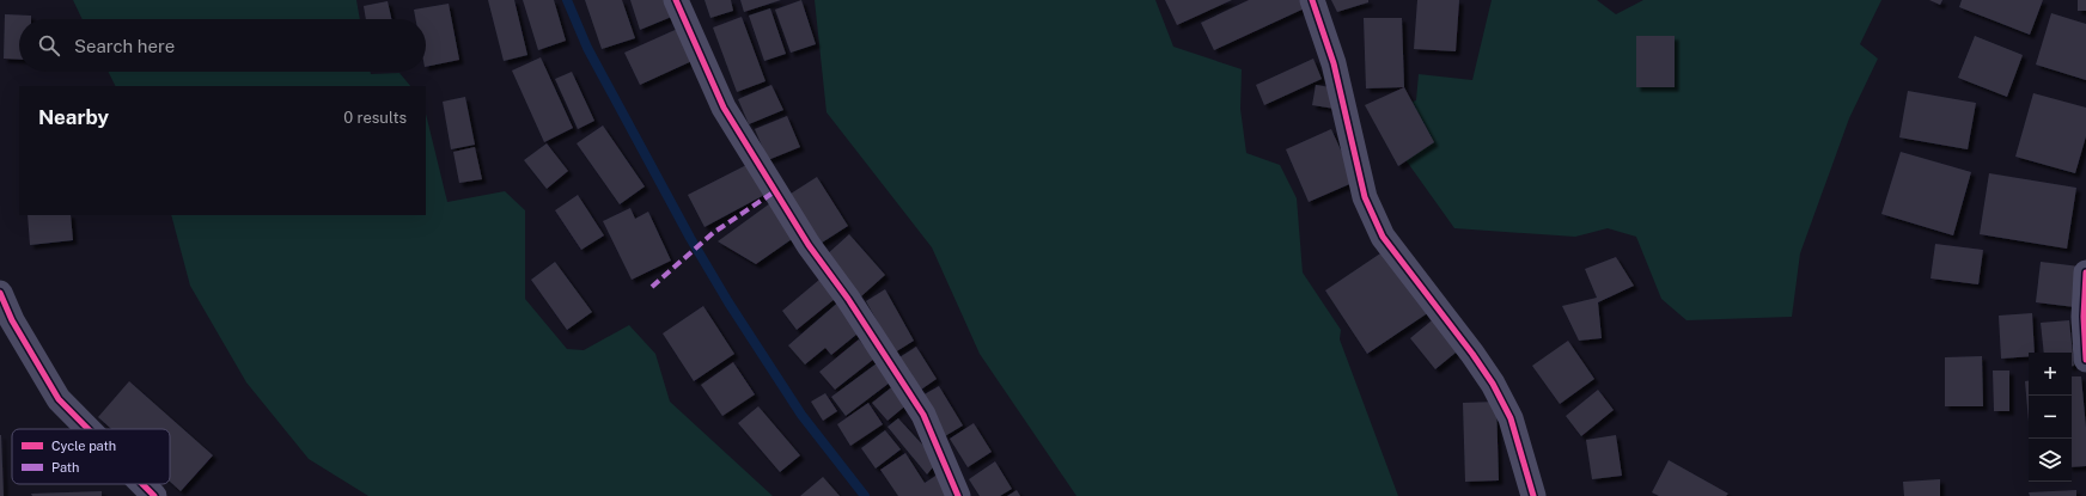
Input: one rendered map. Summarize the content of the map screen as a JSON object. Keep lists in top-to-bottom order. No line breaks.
{"legend":["Cycle path","Path"],"page":{"search":"Search here","heading":["Nearby","0 results"],"map_buttons":["+","−"]}}
